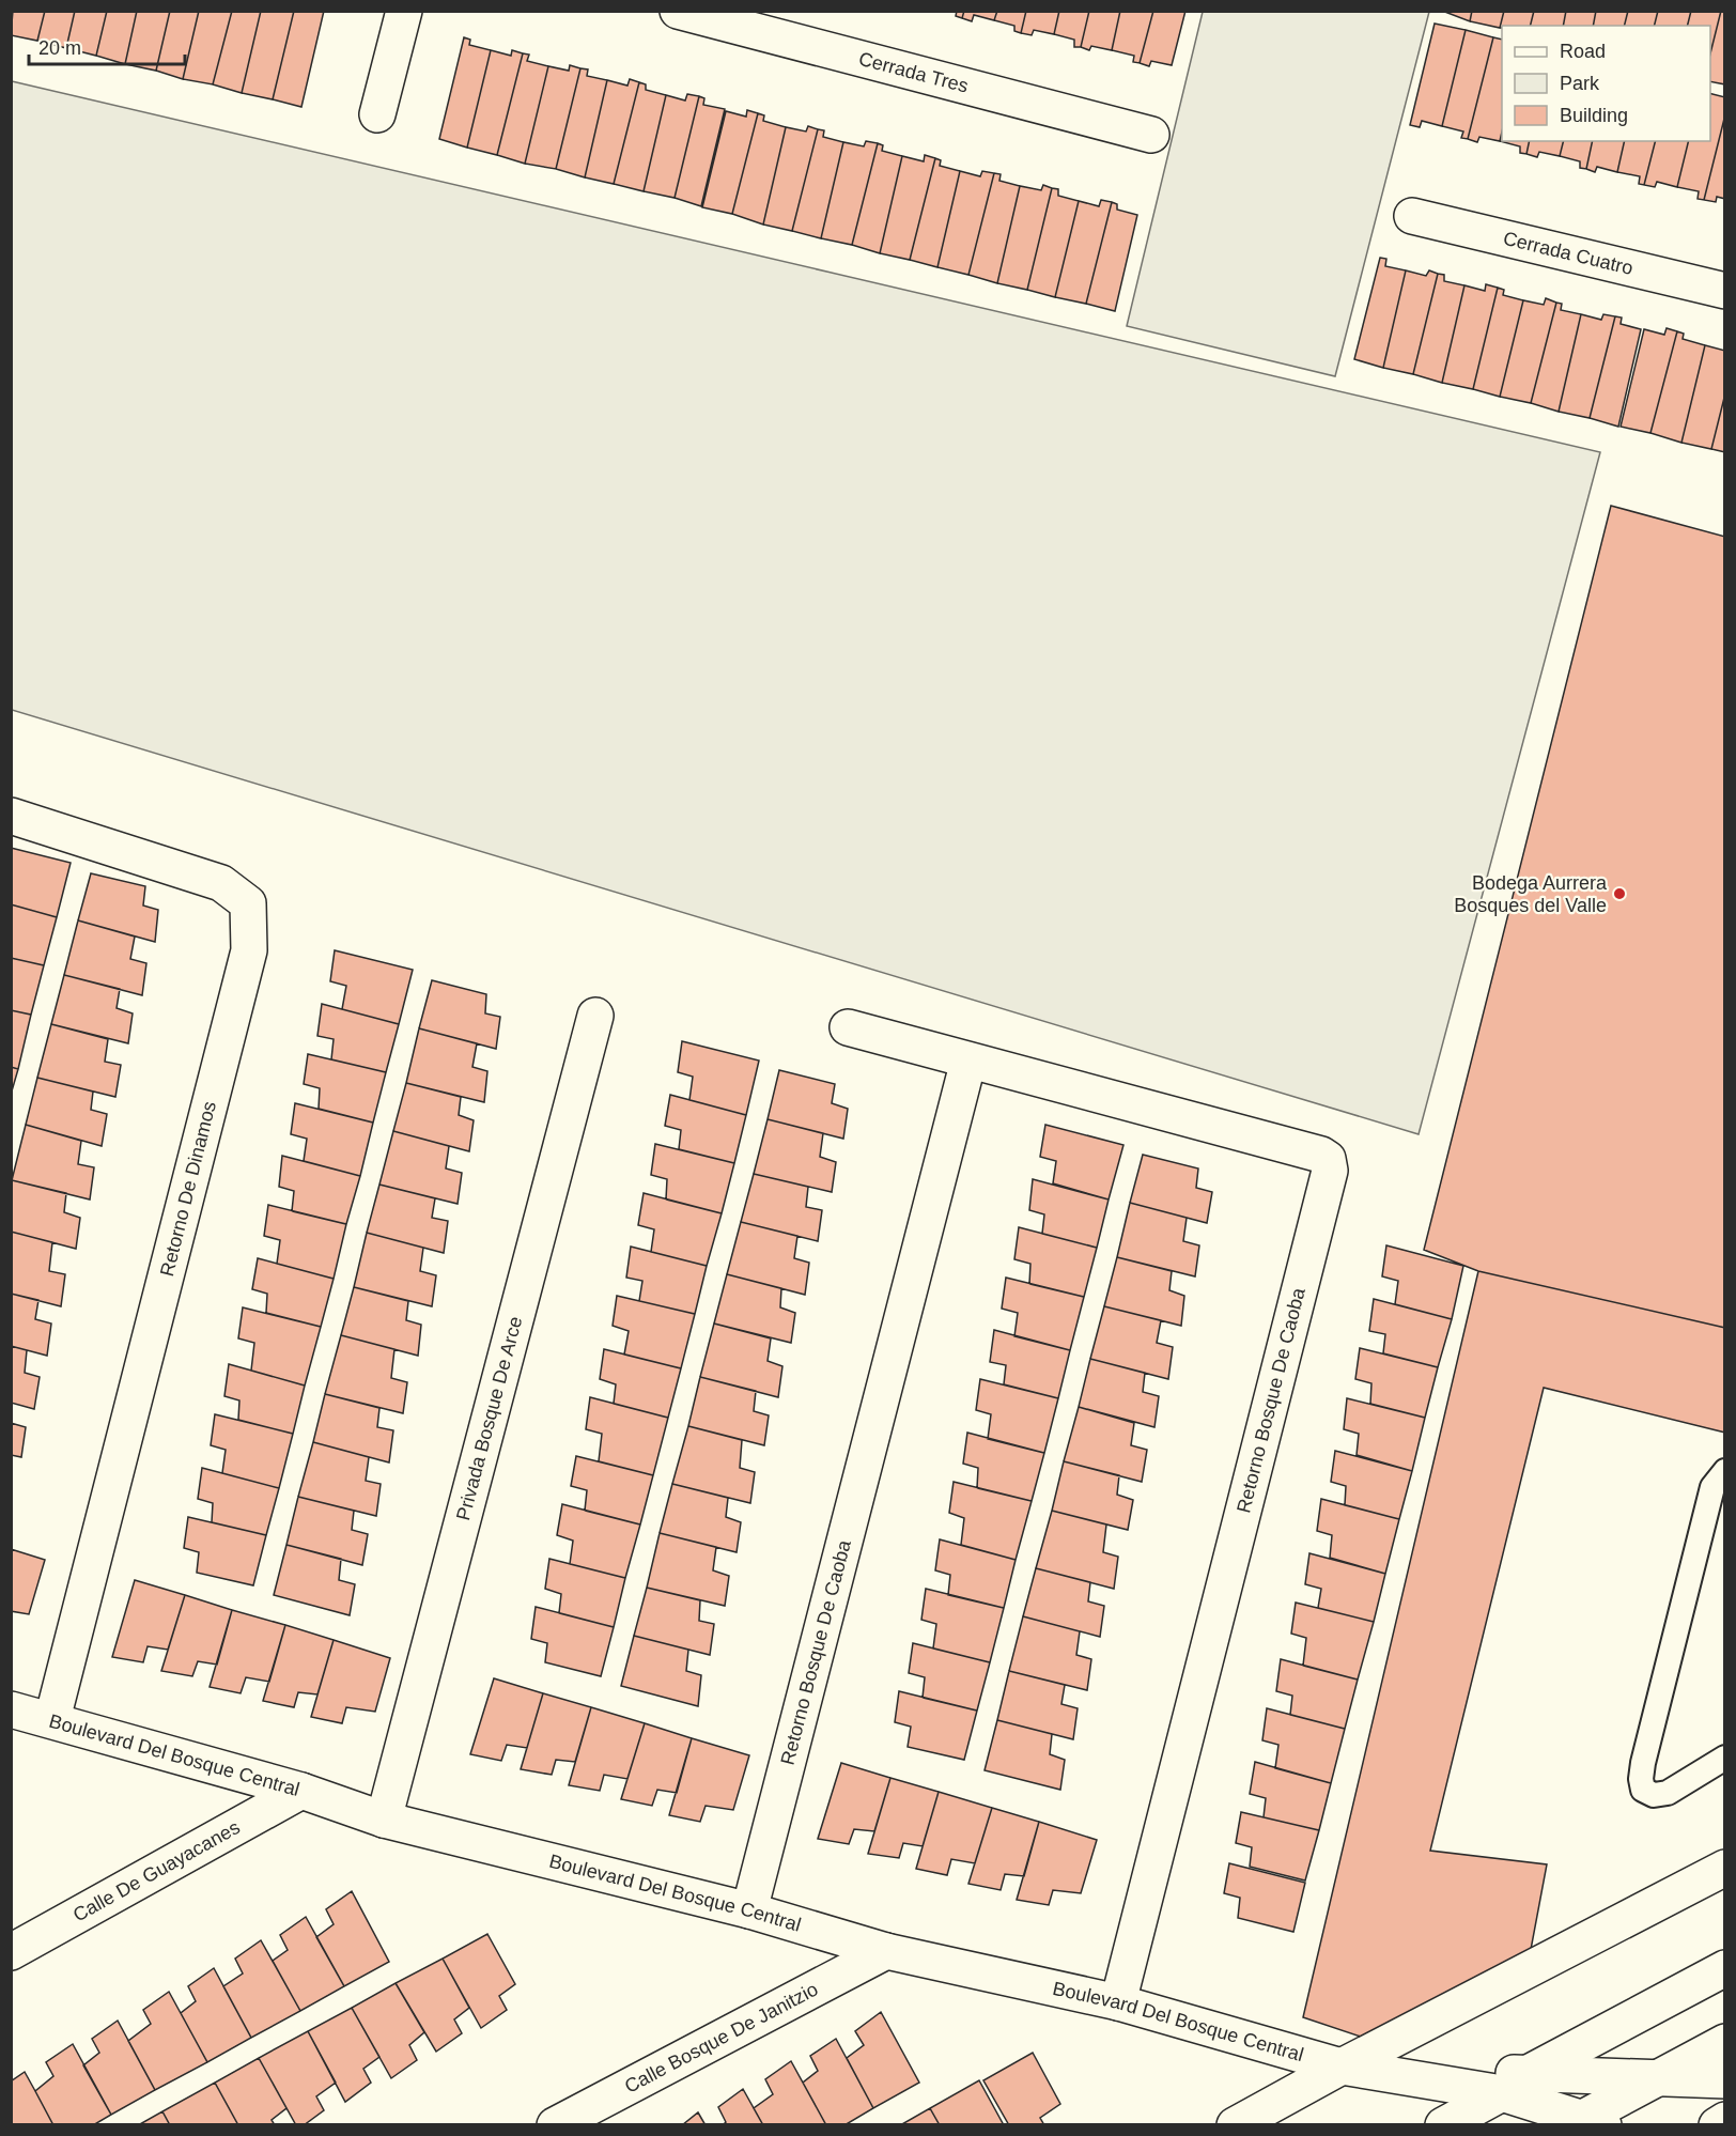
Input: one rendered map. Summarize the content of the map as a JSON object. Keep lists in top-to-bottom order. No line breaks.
{"streets":{"street":["Cerrada Tres","Cerrada Cuatro","Retorno De Dinamos","Retorno Bosque De Caoba","Privada Bosque De Arce","Boulevard Del Bosque Central","Calle De Guayacanes","Calle Bosque De Janitzio"]},"crossings":[["Retorno De Dinamos","Boulevard Del Bosque Central"],["Retorno Bosque De Caoba","Boulevard Del Bosque Central"],["Privada Bosque De Arce","Boulevard Del Bosque Central"],["Boulevard Del Bosque Central","Calle De Guayacanes"],["Boulevard Del Bosque Central","Calle Bosque De Janitzio"]],"places":["Bodega Aurrera Bosques del Valle"],"legend":["Road","Park","Building"],"scale_bar":"20 m"}
